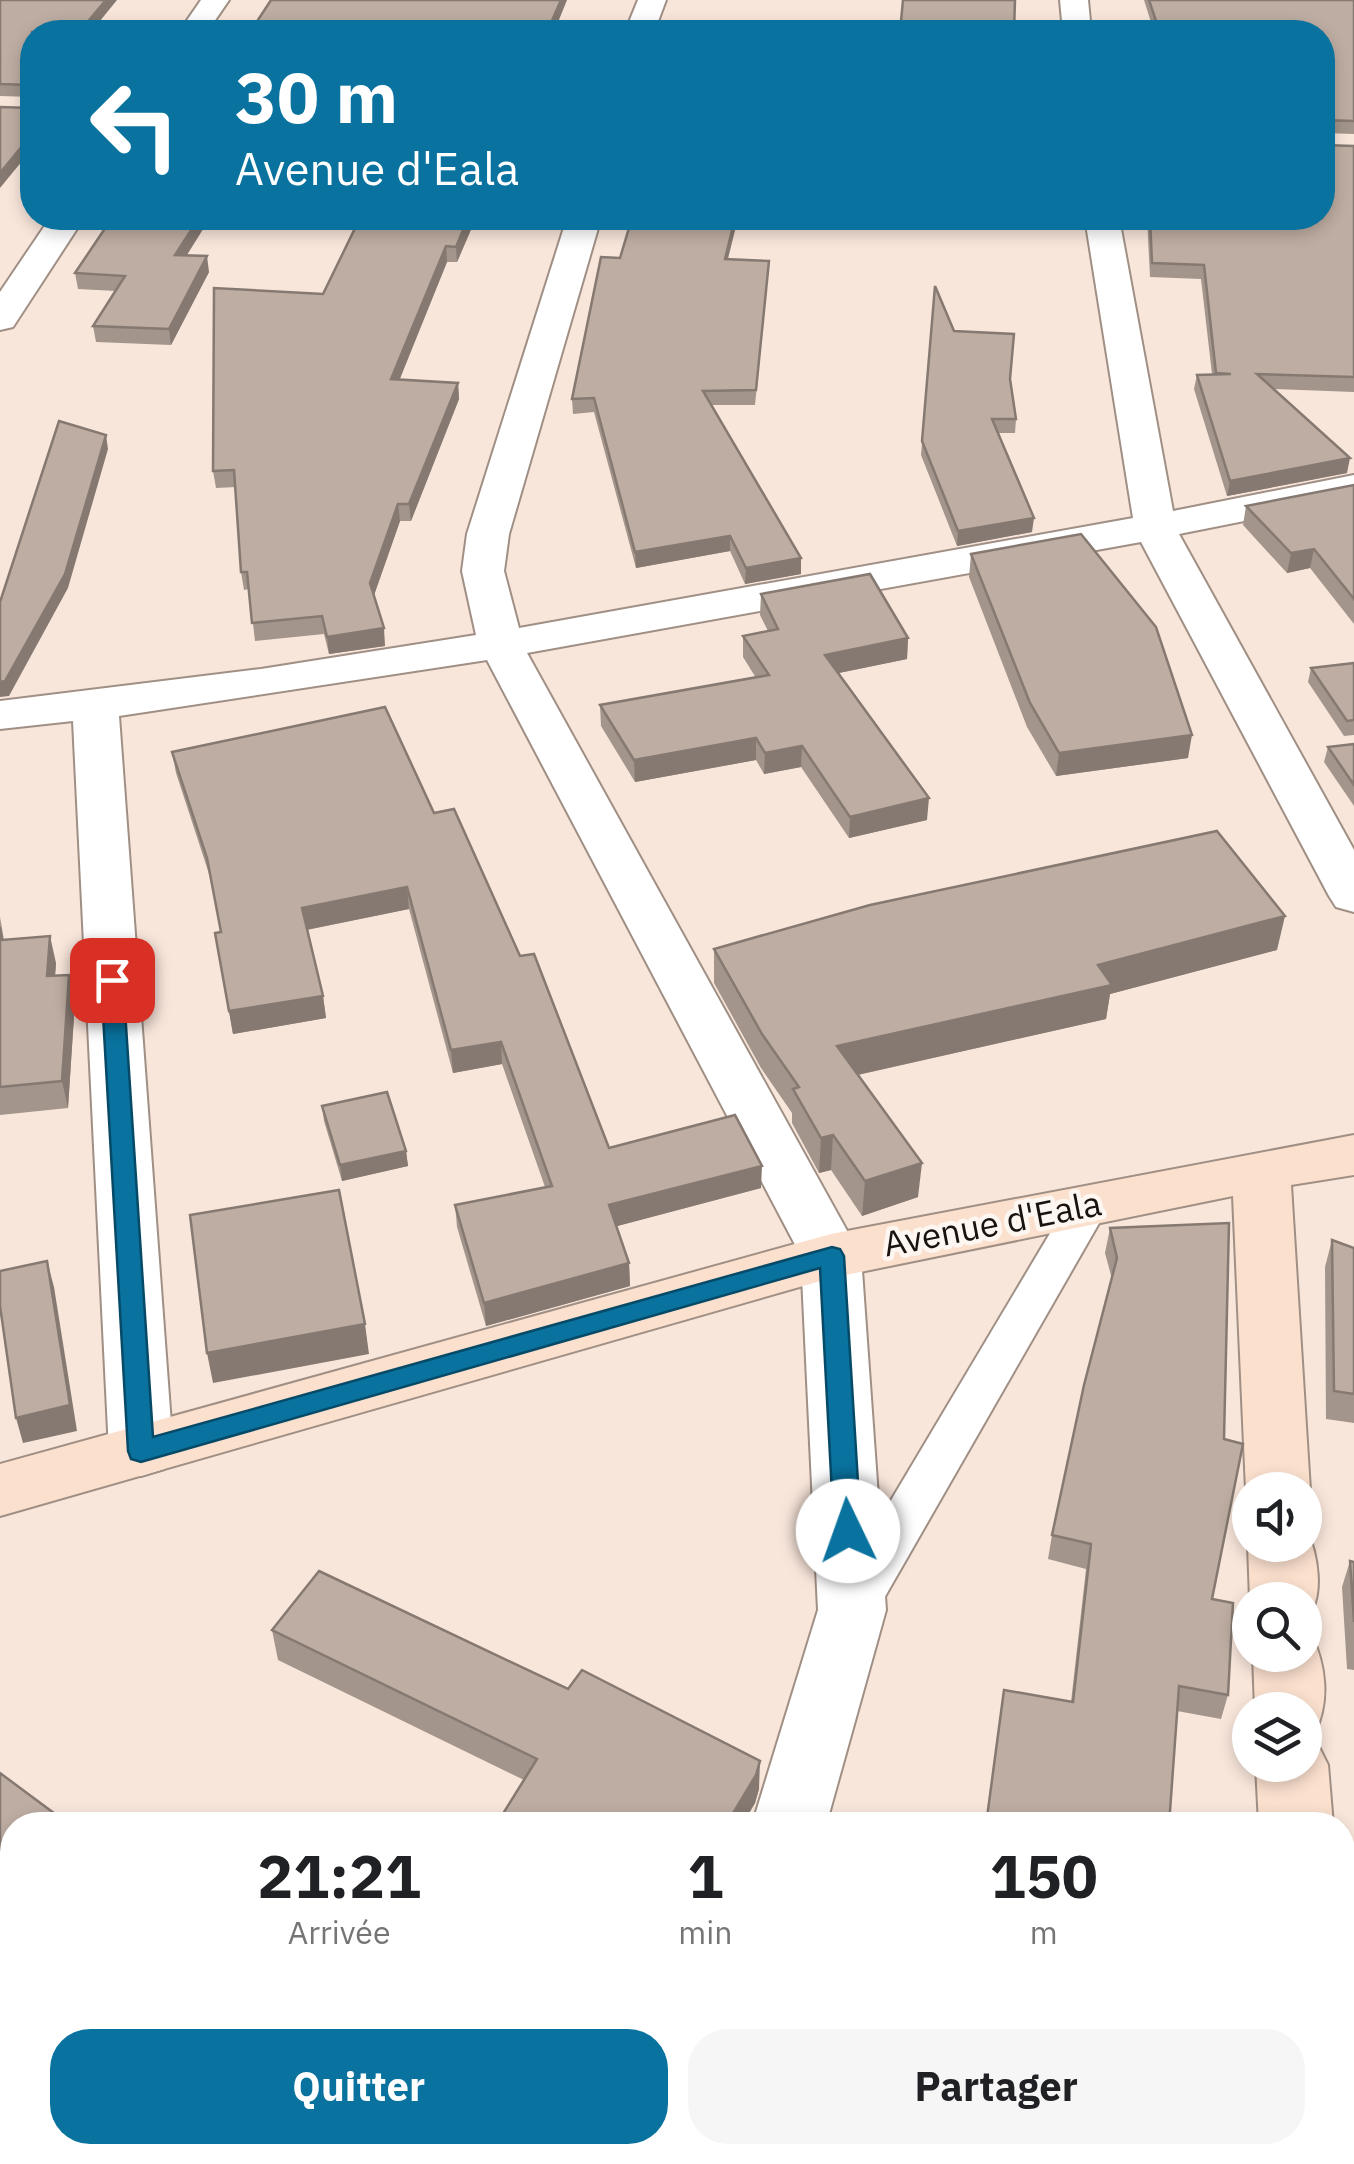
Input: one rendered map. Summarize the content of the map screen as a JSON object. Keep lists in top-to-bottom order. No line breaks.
{"streets":{"street":["Avenue d'Eala"]},"page":{"turn":["30 m","Avenue d'Eala"],"eta":["21:21","Arrivée","1","min","150","m"],"buttons":["Quitter","Partager"]}}
